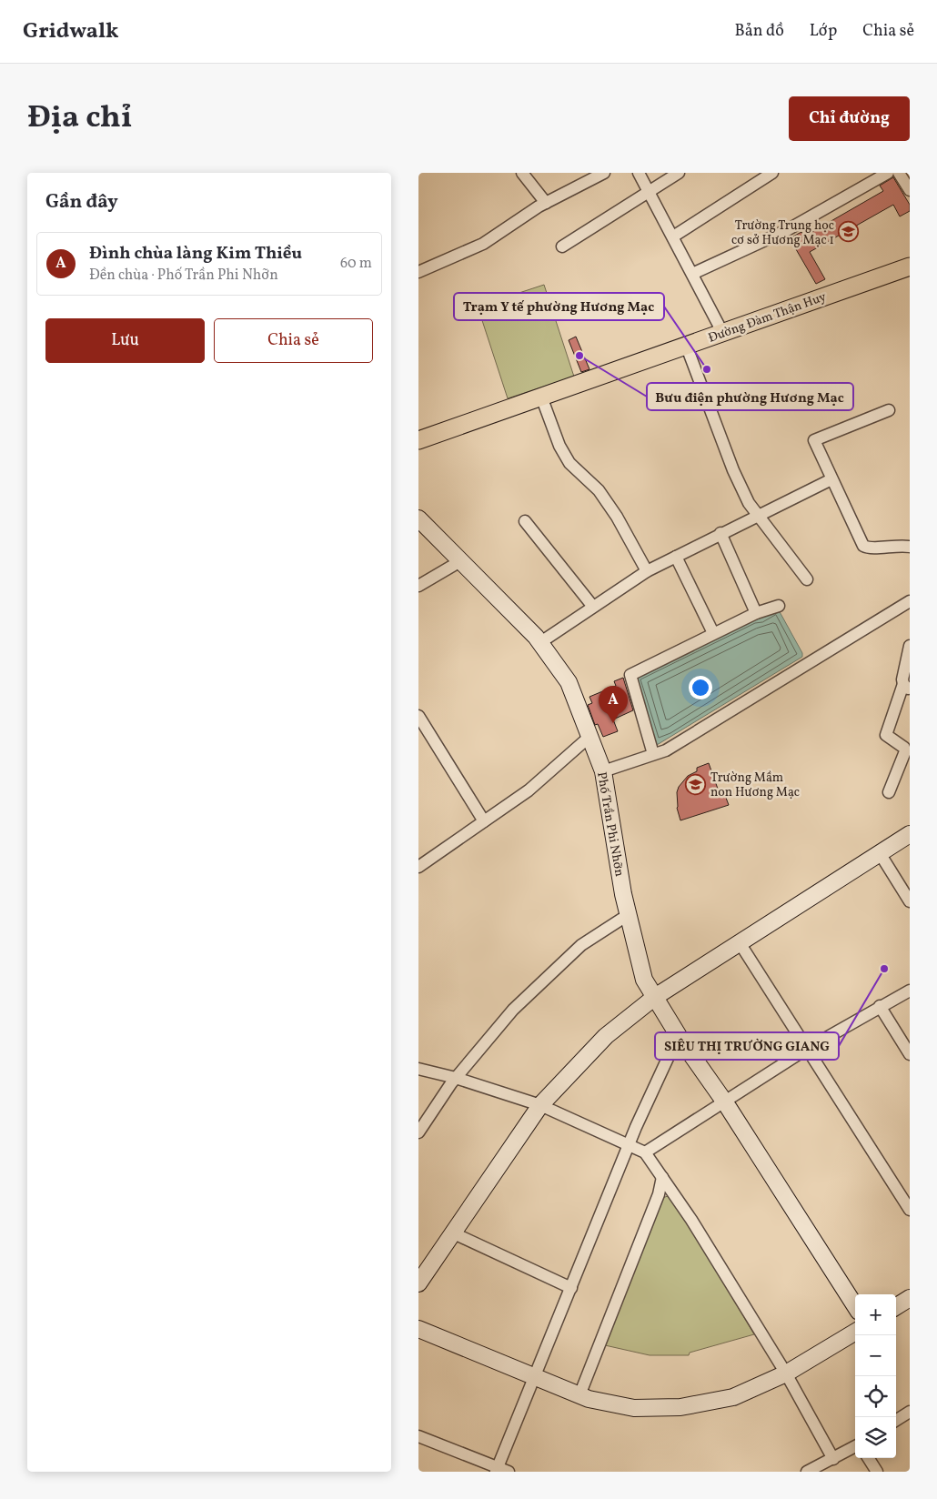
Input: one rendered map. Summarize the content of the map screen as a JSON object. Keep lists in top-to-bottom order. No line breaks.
{"streets":{"main road":["Đường Đàm Thận Huy"],"street":["Phố Trần Phi Nhỡn"]},"places":{"school or university":["Trường Trung học cơ sở Hương Mạc 1","Trường Mầm non Hương Mạc"],"other":["Bưu điện phường Hương Mạc","Trạm Y tế phường Hương Mạc","SIÊU THỊ TRƯỜNG GIANG"]},"page":{"header":"Gridwalk","nav":["Bản đồ","Lớp","Chia sẻ"],"title":"Địa chỉ","buttons":["Chỉ đường",["Lưu","Chia sẻ"]],"heading":"Gần đây","list":[{"mark":"A","name":"Đình chùa làng Kim Thiều","note":"Đền chùa · Phố Trần Phi Nhỡn","value":"60 m"}],"pins":"A","map_buttons":["+","−"]}}
